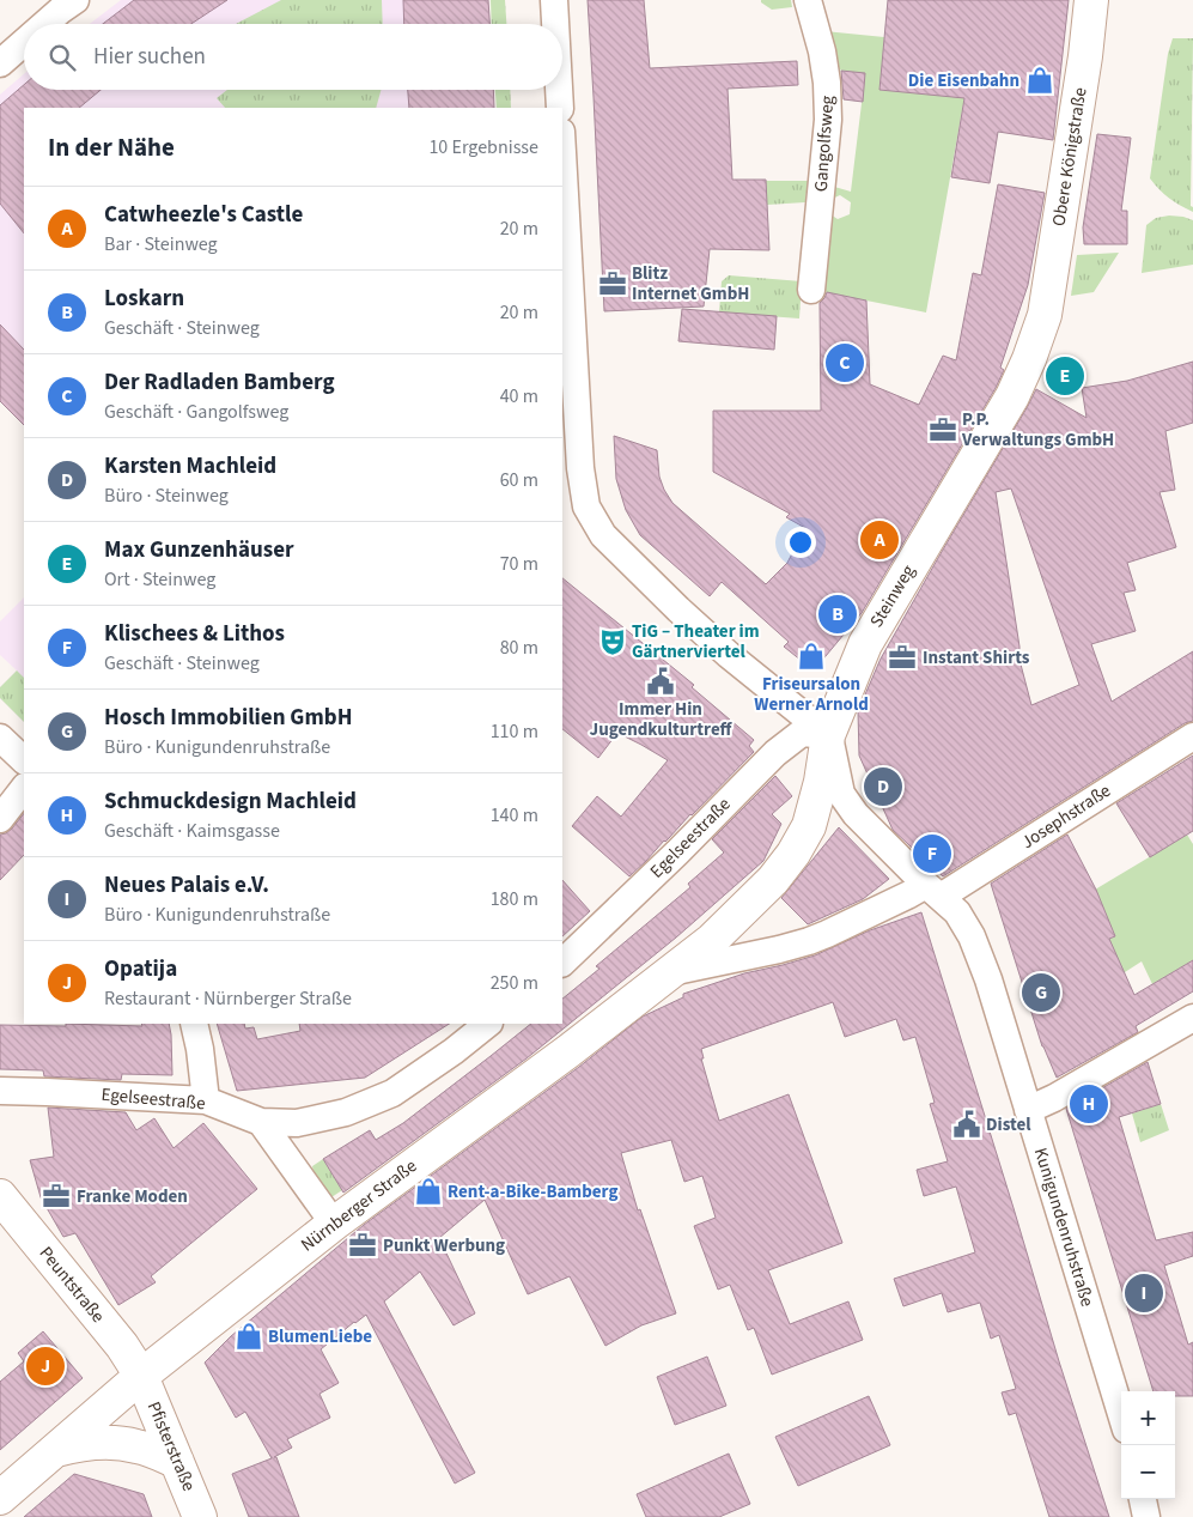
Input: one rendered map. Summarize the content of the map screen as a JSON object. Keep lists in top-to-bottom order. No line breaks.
{"streets":{"street":["Gangolfsweg","Obere Königstraße","Steinweg","Josephstraße","Egelseestraße","Nürnberger Straße","Kunigundenruhstraße","Peuntstraße","Pfisterstraße"]},"crossings":[["Obere Königstraße","Steinweg"],["Steinweg","Egelseestraße"],["Steinweg","Nürnberger Straße"],["Josephstraße","Nürnberger Straße"],["Josephstraße","Kunigundenruhstraße"],["Egelseestraße","Nürnberger Straße"],["Nürnberger Straße","Kunigundenruhstraße"],["Nürnberger Straße","Peuntstraße"],["Nürnberger Straße","Pfisterstraße"],["Peuntstraße","Pfisterstraße"]],"places":{"shop":["Die Eisenbahn","Friseursalon Werner Arnold","Rent-a-Bike-Bamberg","BlumenLiebe"],"office":["Blitz Internet GmbH","P.P. Verwaltungs GmbH","Instant Shirts","Franke Moden","Punkt Werbung"],"theatre":["TiG – Theater im Gärtnerviertel"],"public building":["Immer Hin Jugendkulturtreff","Distel"]},"page":{"search":"Hier suchen","heading":["In der Nähe","10 Ergebnisse"],"list":[{"mark":"A","name":"Catwheezle's Castle","note":"Bar · Steinweg","value":"20 m"},{"mark":"B","name":"Loskarn","note":"Geschäft · Steinweg","value":"20 m"},{"mark":"C","name":"Der Radladen Bamberg","note":"Geschäft · Gangolfsweg","value":"40 m"},{"mark":"D","name":"Karsten Machleid","note":"Büro · Steinweg","value":"60 m"},{"mark":"E","name":"Max Gunzenhäuser","note":"Ort · Steinweg","value":"70 m"},{"mark":"F","name":"Klischees & Lithos","note":"Geschäft · Steinweg","value":"80 m"},{"mark":"G","name":"Hosch Immobilien GmbH","note":"Büro · Kunigundenruhstraße","value":"110 m"},{"mark":"H","name":"Schmuckdesign Machleid","note":"Geschäft · Kaimsgasse","value":"140 m"},{"mark":"I","name":"Neues Palais e.V.","note":"Büro · Kunigundenruhstraße","value":"180 m"},{"mark":"J","name":"Opatija","note":"Restaurant · Nürnberger Straße","value":"250 m"}],"pins":["C","E","A","B","D","F","G","H","I","J"],"map_buttons":["+","−"]}}
